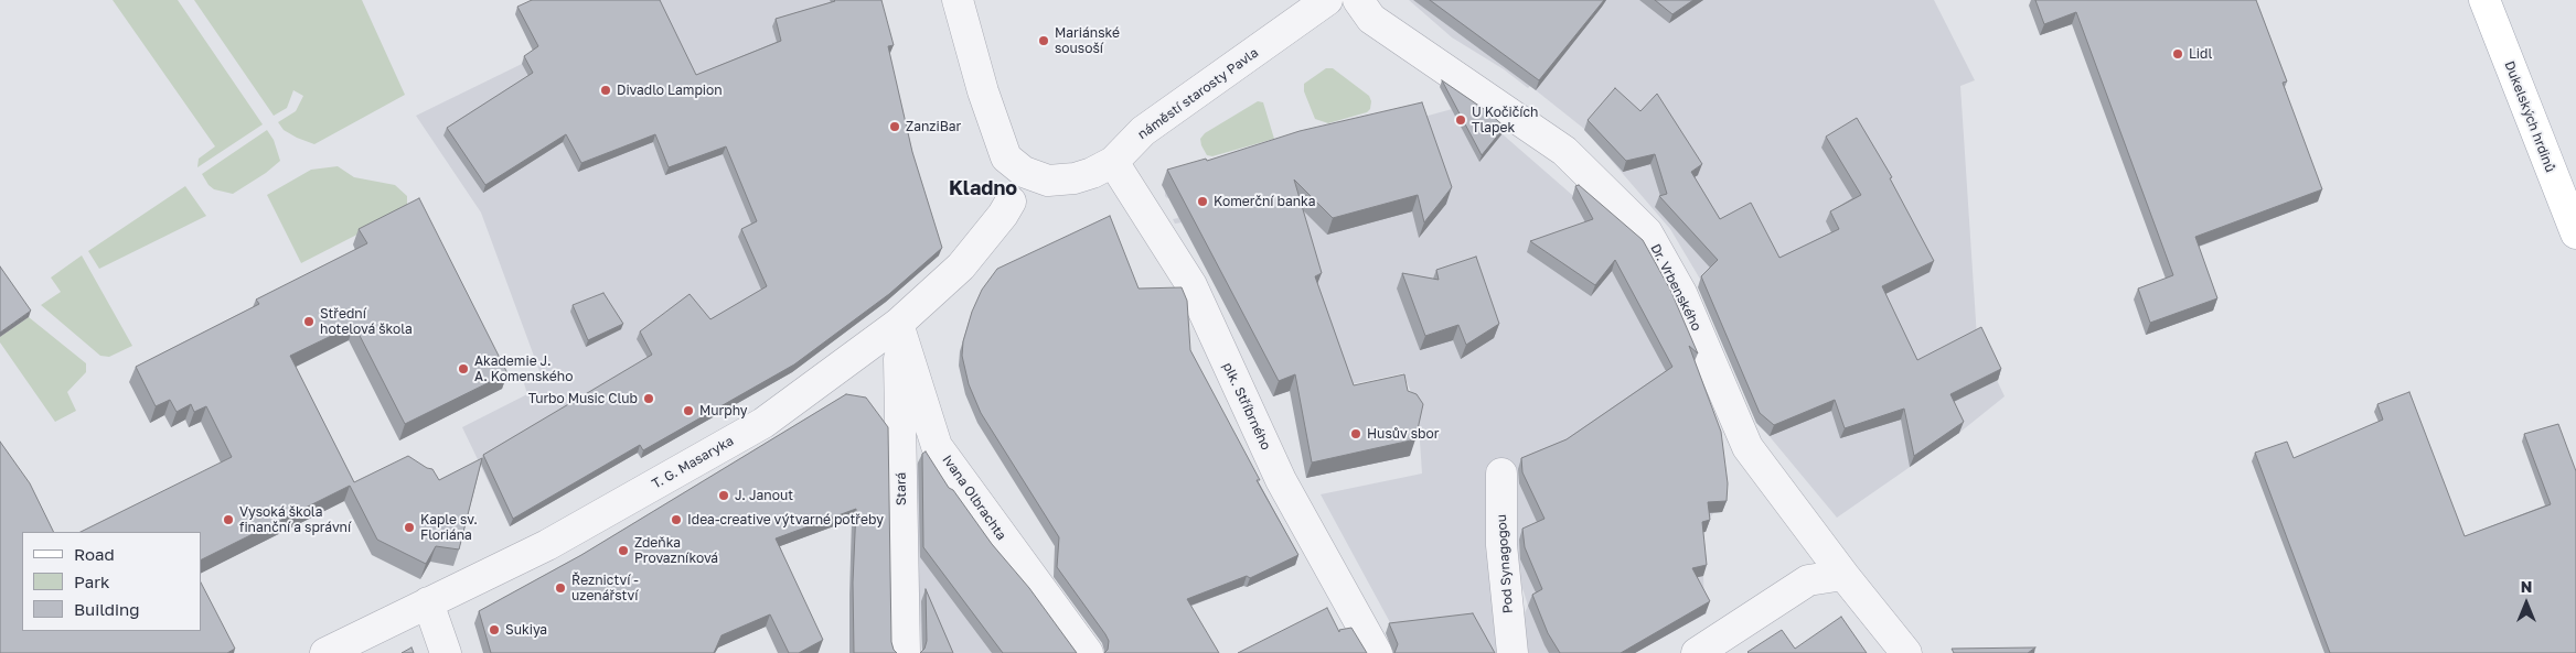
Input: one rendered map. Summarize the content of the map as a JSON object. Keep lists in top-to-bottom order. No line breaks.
{"streets":{"main road":["Dukelských hrdinů"],"street":["náměstí starosty Pavla","Dr. Vrbenského","plk. Stříbrného","T. G. Masaryka","Stará","Ivana Olbrachta","Pod Synagogou"]},"crossings":[["náměstí starosty Pavla","plk. Stříbrného"],["T. G. Masaryka","Stará"],["T. G. Masaryka","Ivana Olbrachta"],["Stará","Ivana Olbrachta"]],"districts":["Kladno"],"places":["Mariánské sousoší","Lidl","Divadlo Lampion","U Kočičích Tlapek","ZanziBar","Komerční banka","Střední hotelová škola","Akademie J. A. Komenského","Turbo Music Club","Murphy","Husův sbor","J. Janout","Vysoká škola finanční a správní","Idea-creative výtvarné potřeby","Kaple sv. Floriána","Zdeňka Provazníková","Řeznictví - uzenářství","Sukiya"],"legend":["Road","Park","Building"],"north":"top"}
